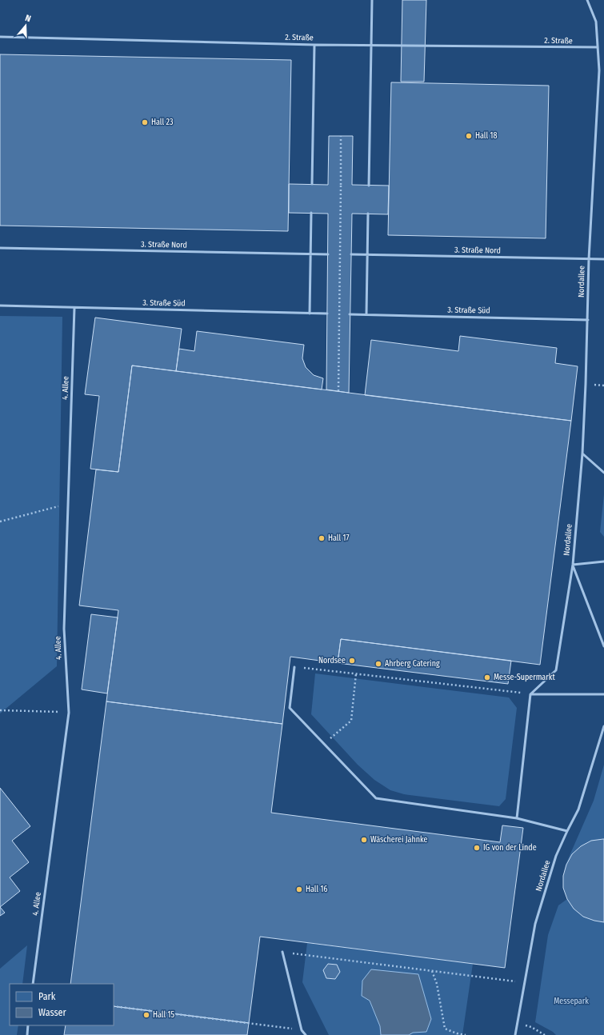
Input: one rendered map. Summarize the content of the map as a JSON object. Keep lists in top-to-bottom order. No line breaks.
{"streets":{"lane":["2. Straße","3. Straße Nord","Nordallee","3. Straße Süd","4. Allee"]},"crossings":[["2. Straße","Nordallee"],["3. Straße Nord","Nordallee"],["Nordallee","3. Straße Süd"],["3. Straße Süd","4. Allee"]],"parks":["Messepark"],"places":["Hall 23","Hall 18","Hall 17","Nordsee","Ahrberg Catering","Messe-Supermarkt","Wäscherei Jahnke","IG von der Linde","Hall 16","Hall 15"],"legend":["Park","Wasser"],"north":"top"}
